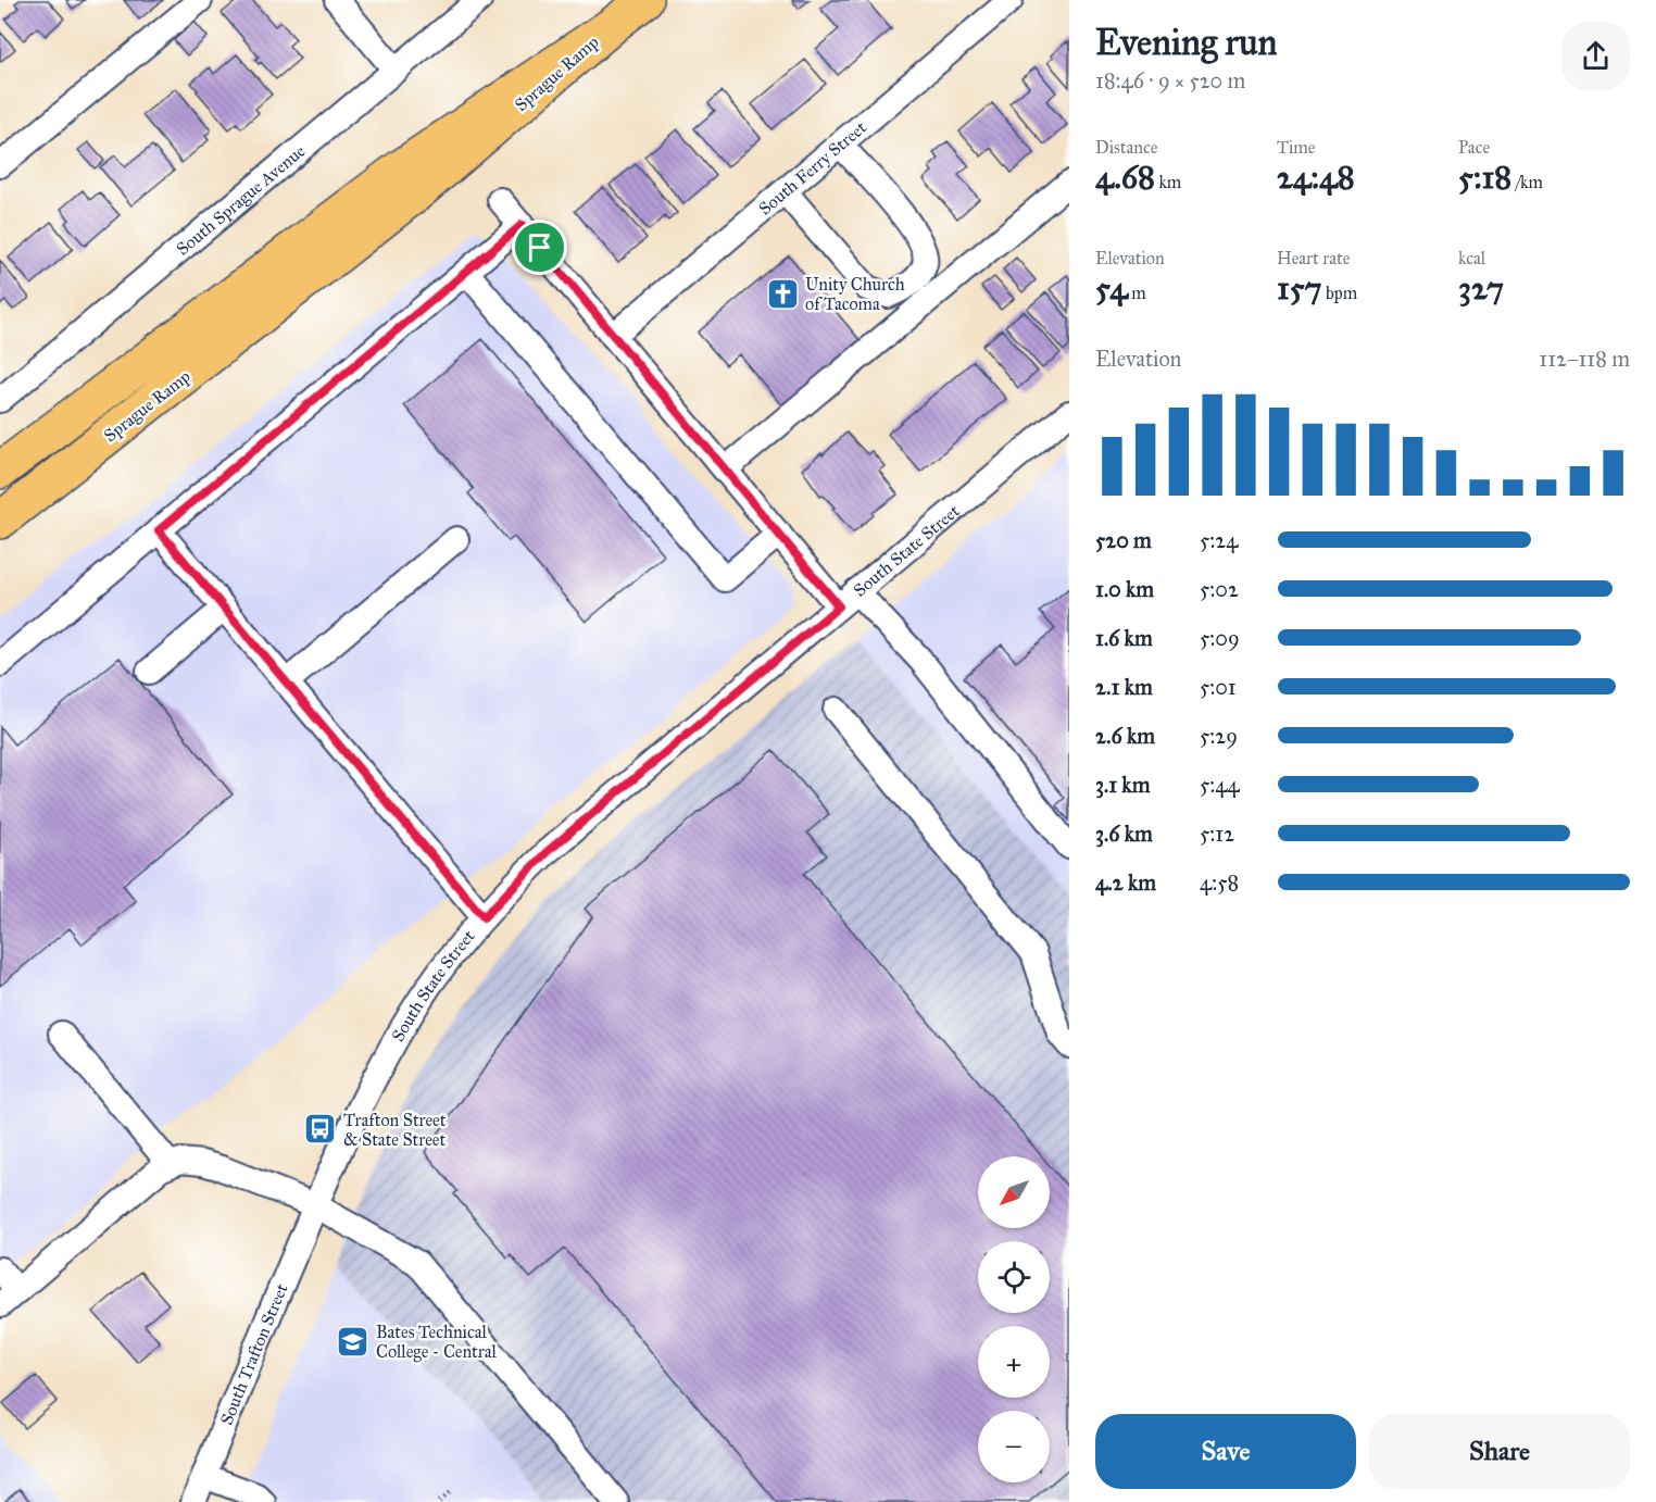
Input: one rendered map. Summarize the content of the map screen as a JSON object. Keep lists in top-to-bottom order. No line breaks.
{"streets":{"highway":["Sprague Ramp"],"street":["South Ferry Street","South Sprague Avenue","South State Street","South Trafton Street"]},"crossings":[["South State Street","South Trafton Street"]],"places":{"church":["Unity Church of Tacoma"],"bus stop":["Trafton Street & State Street"],"school or university":["Bates Technical College - Central"]},"north":"bottom left","page":{"heading":["Evening run","18:46 · 9 × 520 m"],"stats":[["Distance","4.68 km"],["Time","24:48"],["Pace","5:18 /km"],["Elevation","54 m"],["Heart rate","157 bpm"],["kcal","327"]],"chart":["Elevation","112–118 m"],"list":[{"name":"520 m","note":"5:24"},{"name":"1.0 km","note":"5:02"},{"name":"1.6 km","note":"5:09"},{"name":"2.1 km","note":"5:01"},{"name":"2.6 km","note":"5:29"},{"name":"3.1 km","note":"5:44"},{"name":"3.6 km","note":"5:12"},{"name":"4.2 km","note":"4:58"}],"map_buttons":["+","−"],"buttons":["Save","Share"]}}
